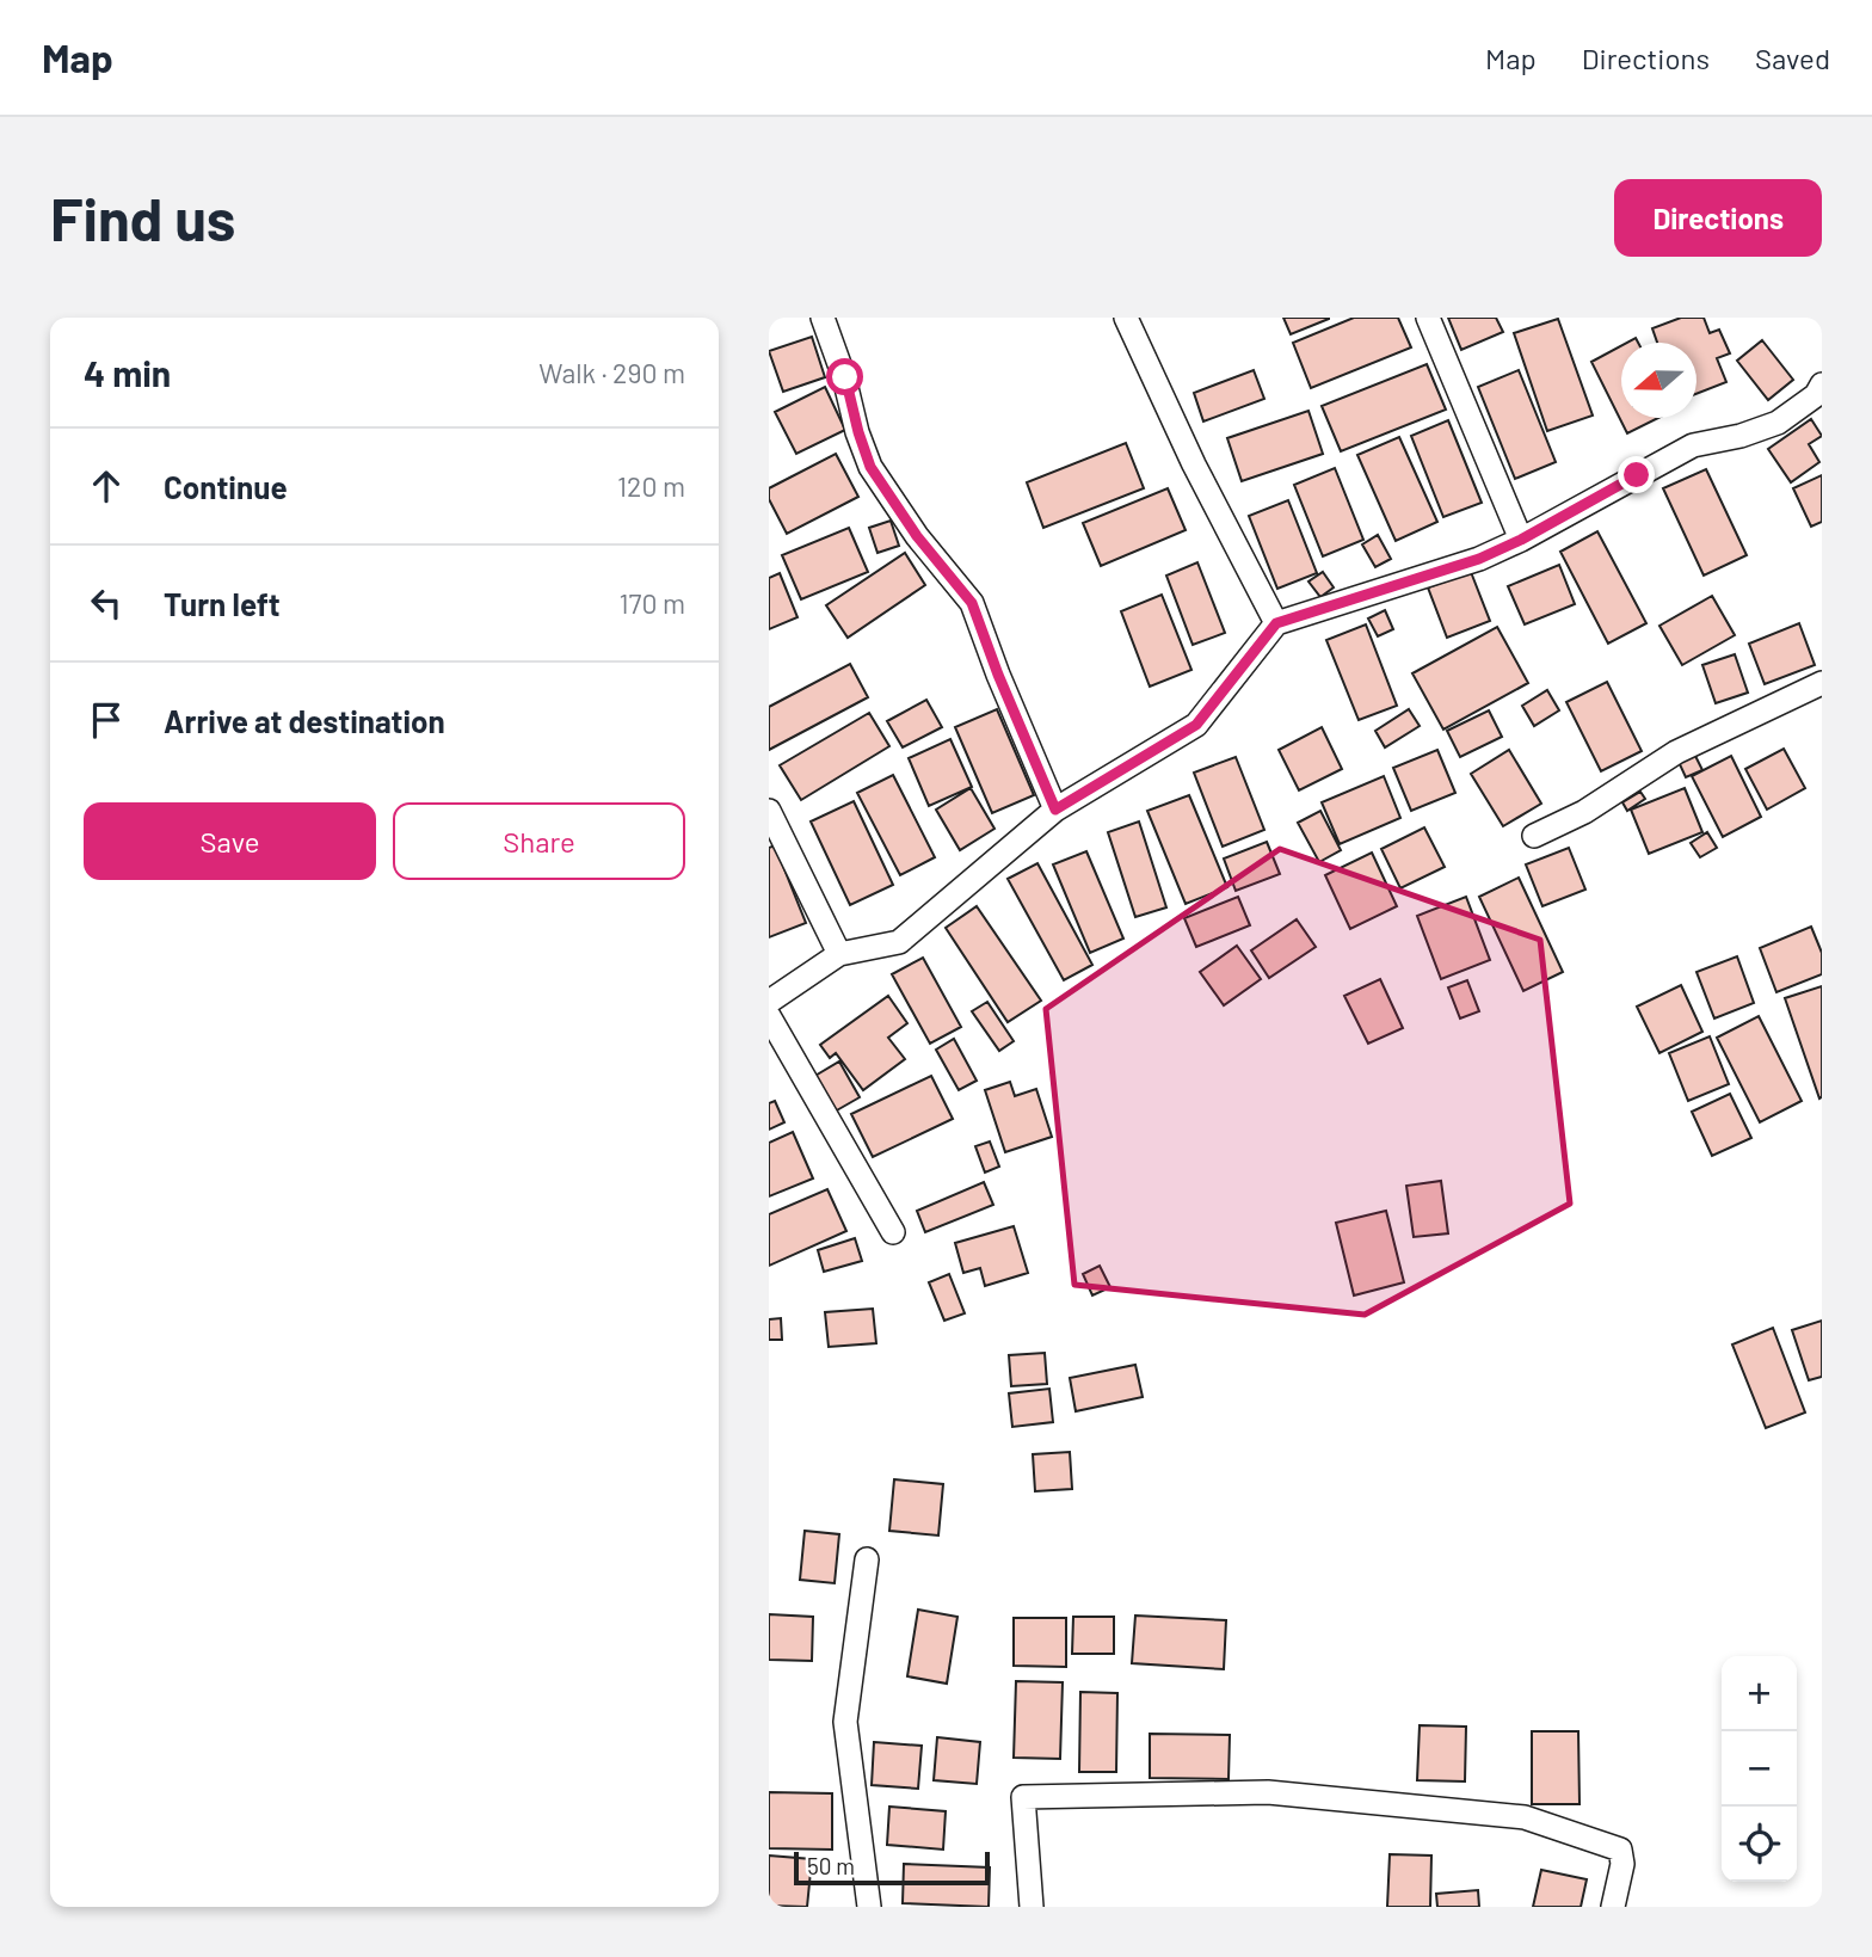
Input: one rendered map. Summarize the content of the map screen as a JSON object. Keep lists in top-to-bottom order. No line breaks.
{"scale_bar":"50 m","north":"left","page":{"header":"Map","nav":["Map","Directions","Saved"],"buttons":["Directions",["Save","Share"]],"title":"Find us","heading":["4 min","Walk · 290 m"],"list":[["Continue","120 m"],["Turn left","170 m"],"Arrive at destination"],"map_buttons":["+","−"],"scale":"50 m"}}
